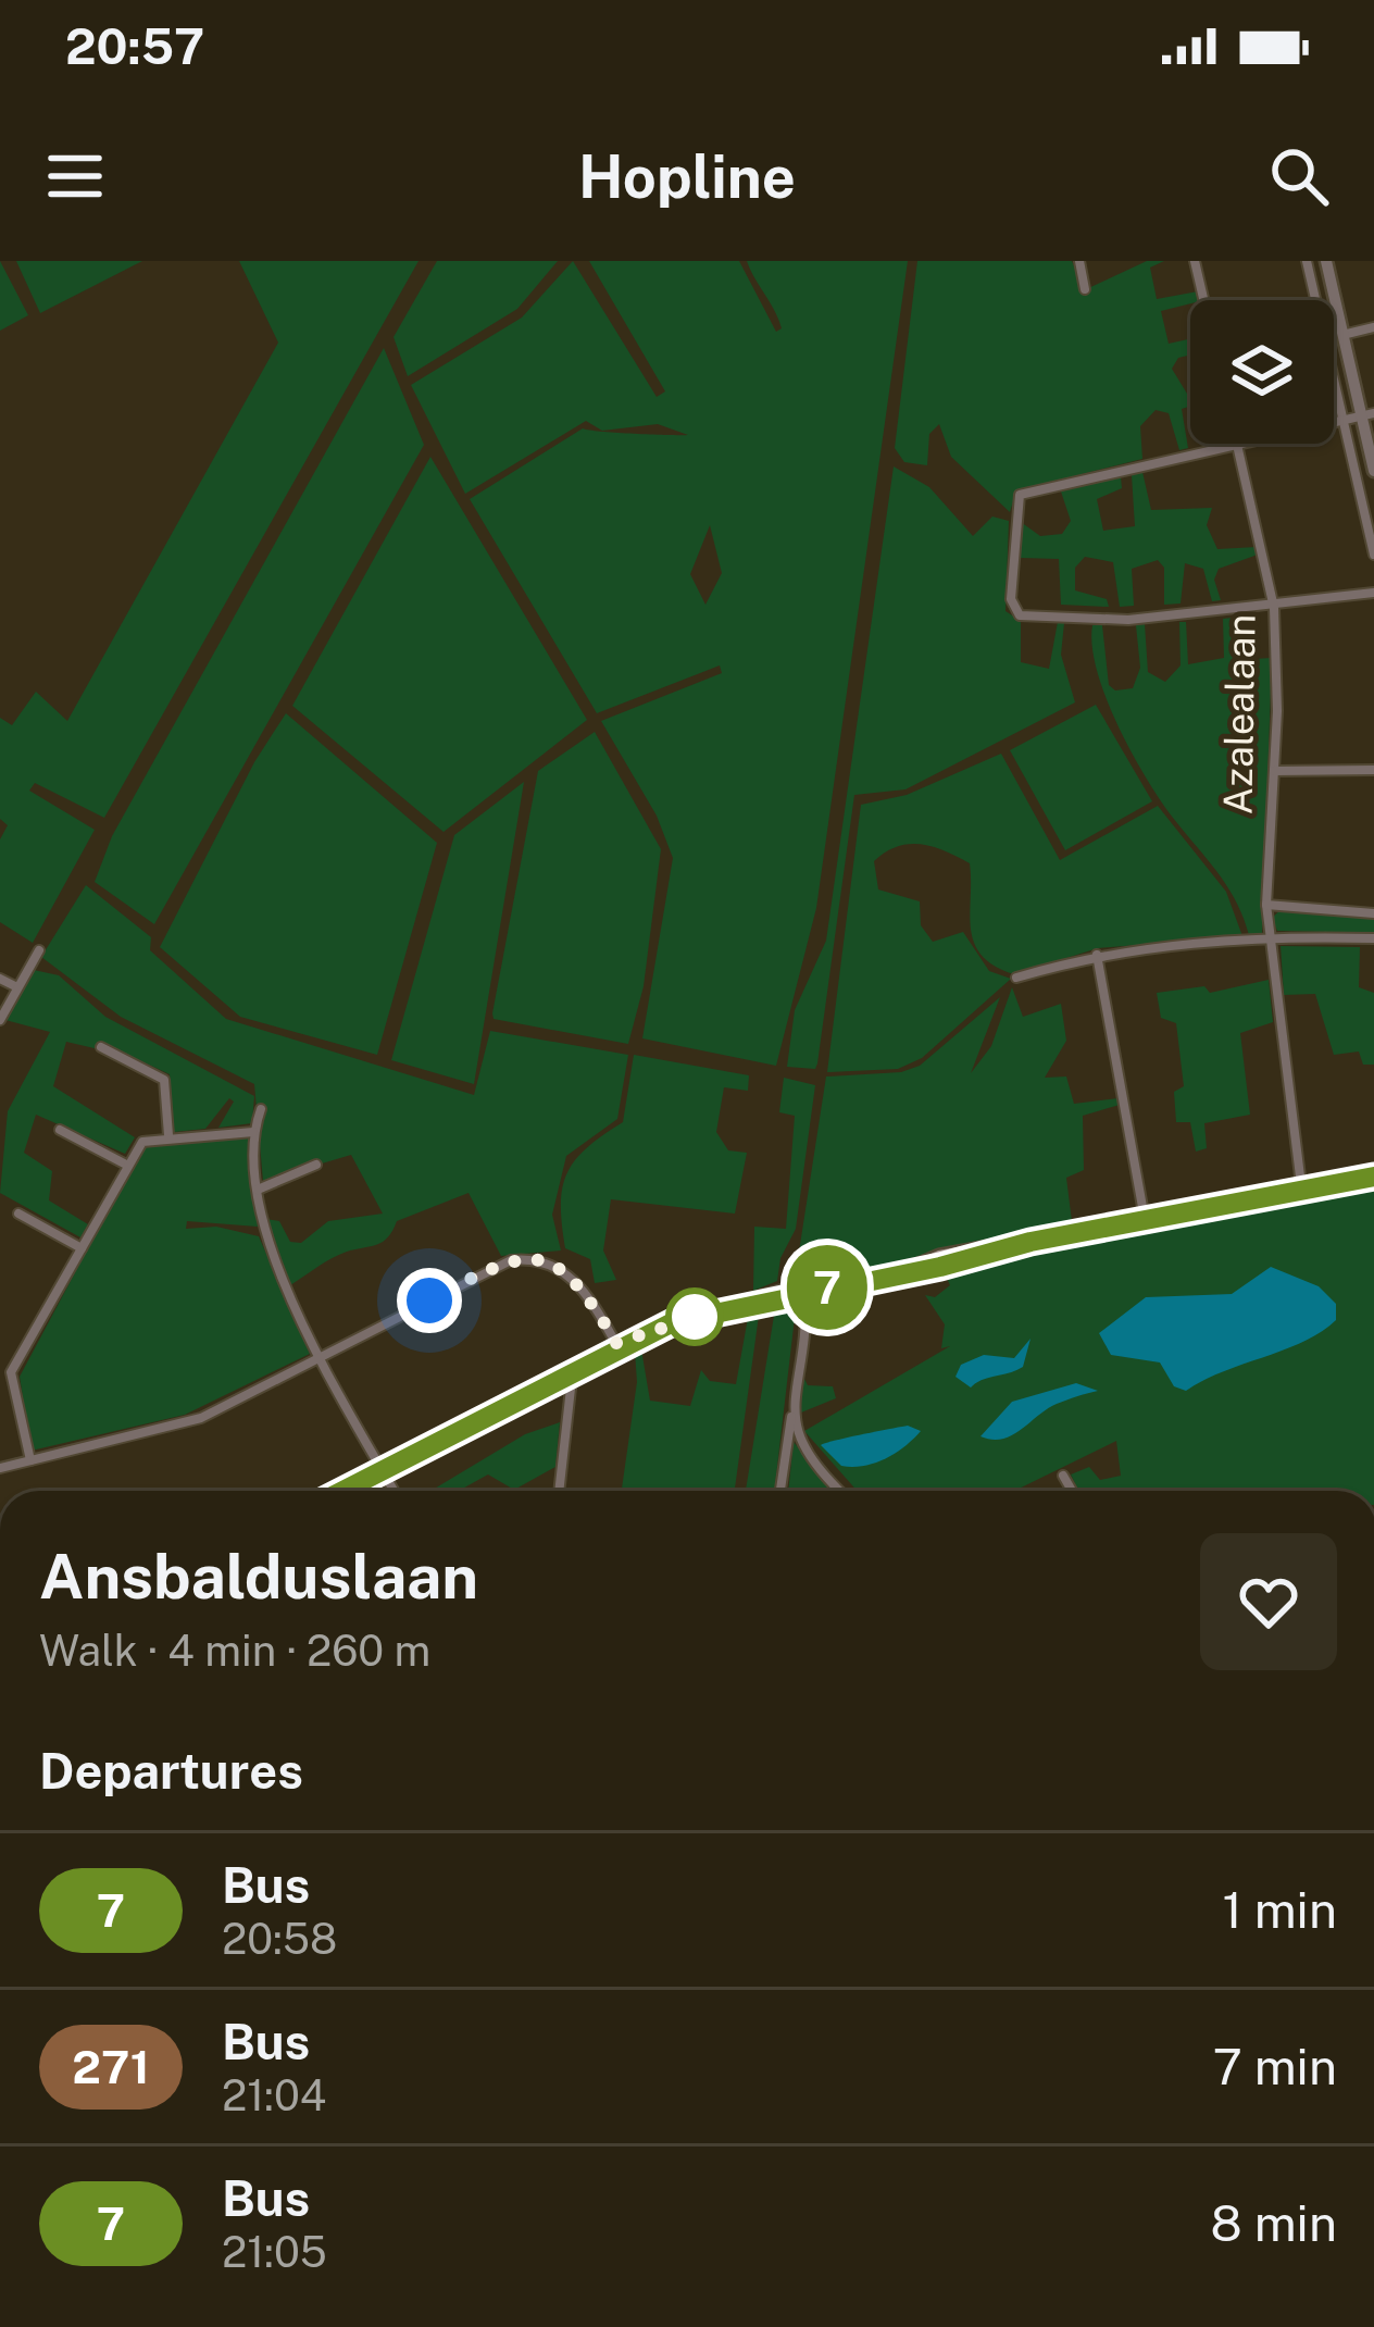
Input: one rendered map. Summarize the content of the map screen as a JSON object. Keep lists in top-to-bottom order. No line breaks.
{"streets":{"street":["Azalealaan"]},"lines":["bus line 7"],"page":{"status":"20:57","header":"Hopline","on_map":"7","heading":[["Ansbalduslaan","Walk · 4 min · 260 m"],"Departures"],"list":[{"mark":"7","name":"Bus","note":"20:58","value":"1 min"},{"mark":"271","name":"Bus","note":"21:04","value":"7 min"},{"mark":"7","name":"Bus","note":"21:05","value":"8 min"}]}}
